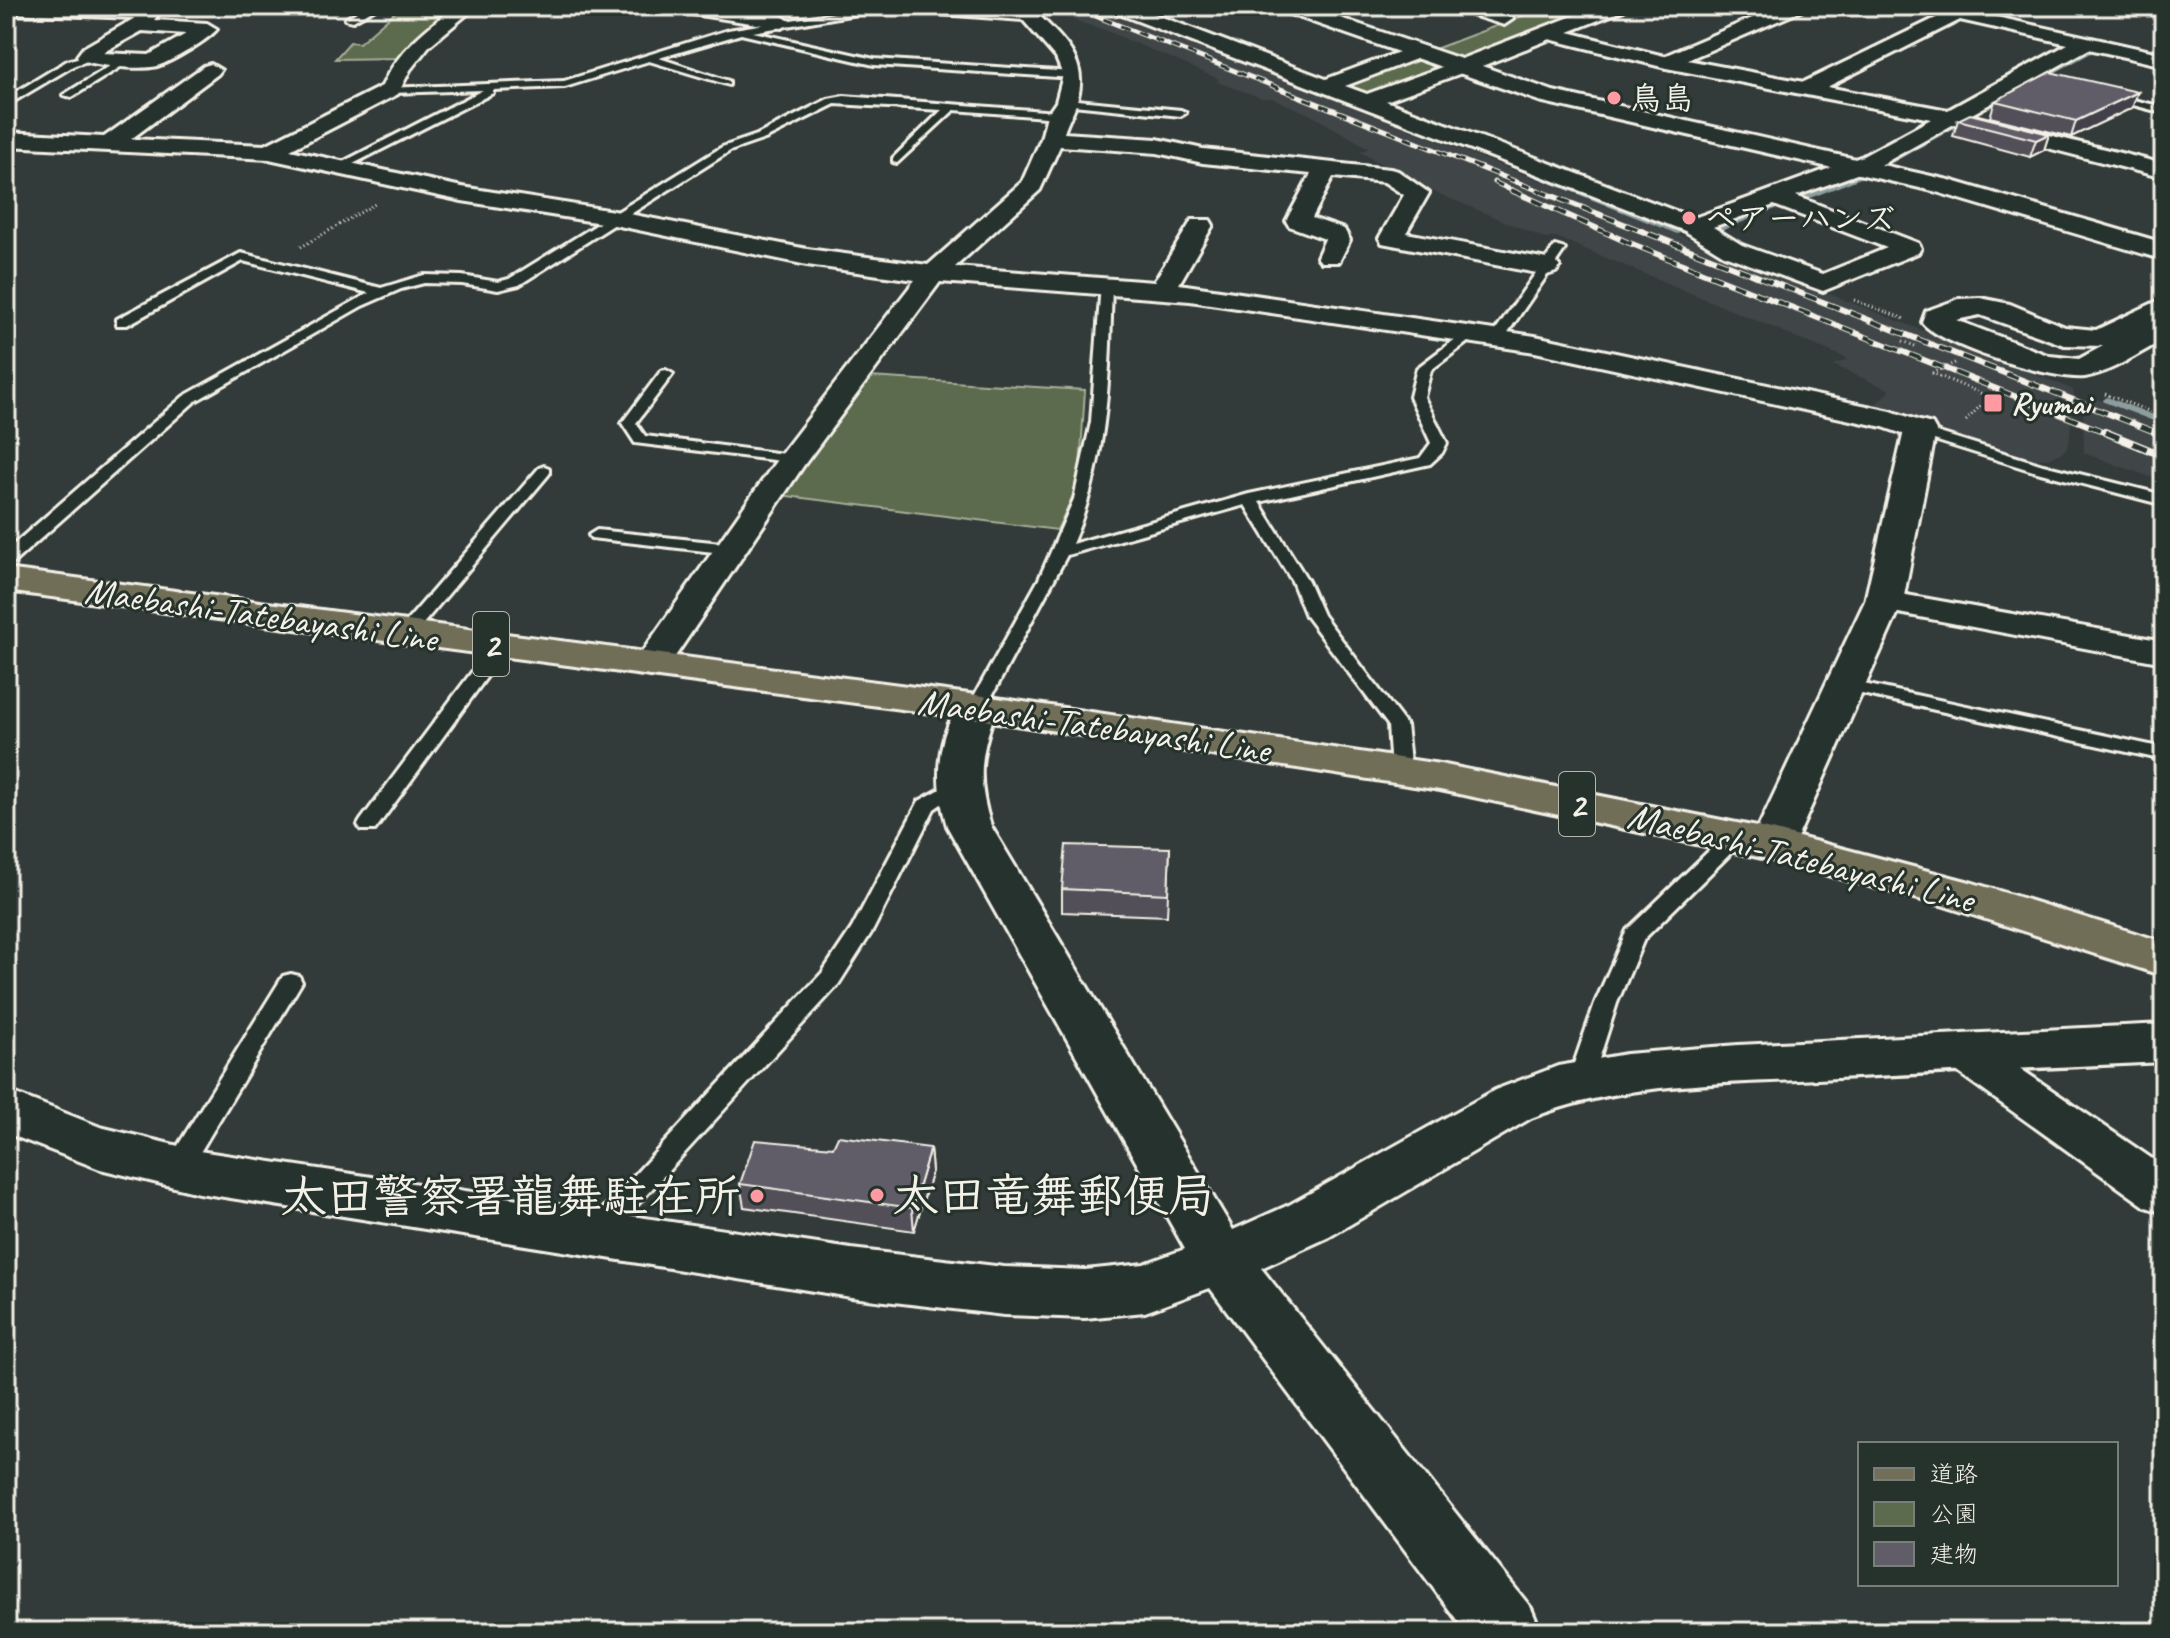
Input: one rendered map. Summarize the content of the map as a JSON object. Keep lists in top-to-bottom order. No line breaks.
{"streets":{"main road":["Maebashi-Tatebayashi Line","2"]},"places":{"other":["鳥島","ペアーハンズ","太田竜舞郵便局","太田警察署龍舞駐在所"],"transit":["Ryumai"]},"legend":["道路","公園","建物"]}
